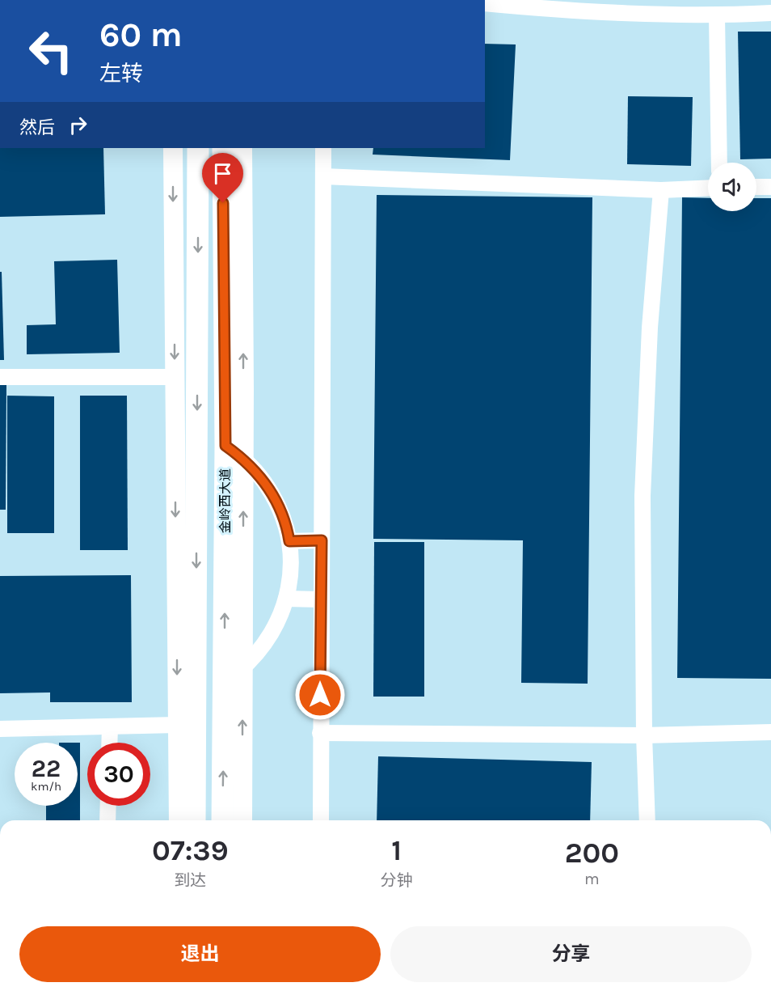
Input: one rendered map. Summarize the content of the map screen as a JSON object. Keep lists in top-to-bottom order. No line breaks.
{"streets":{"main road":["金岭西大道"]},"page":{"turn":["60 m","左转"],"then":"然后","speed":"22 km/h","limit":"30","eta":["07:39","到达","1","分钟","200","m"],"buttons":["退出","分享"]}}
